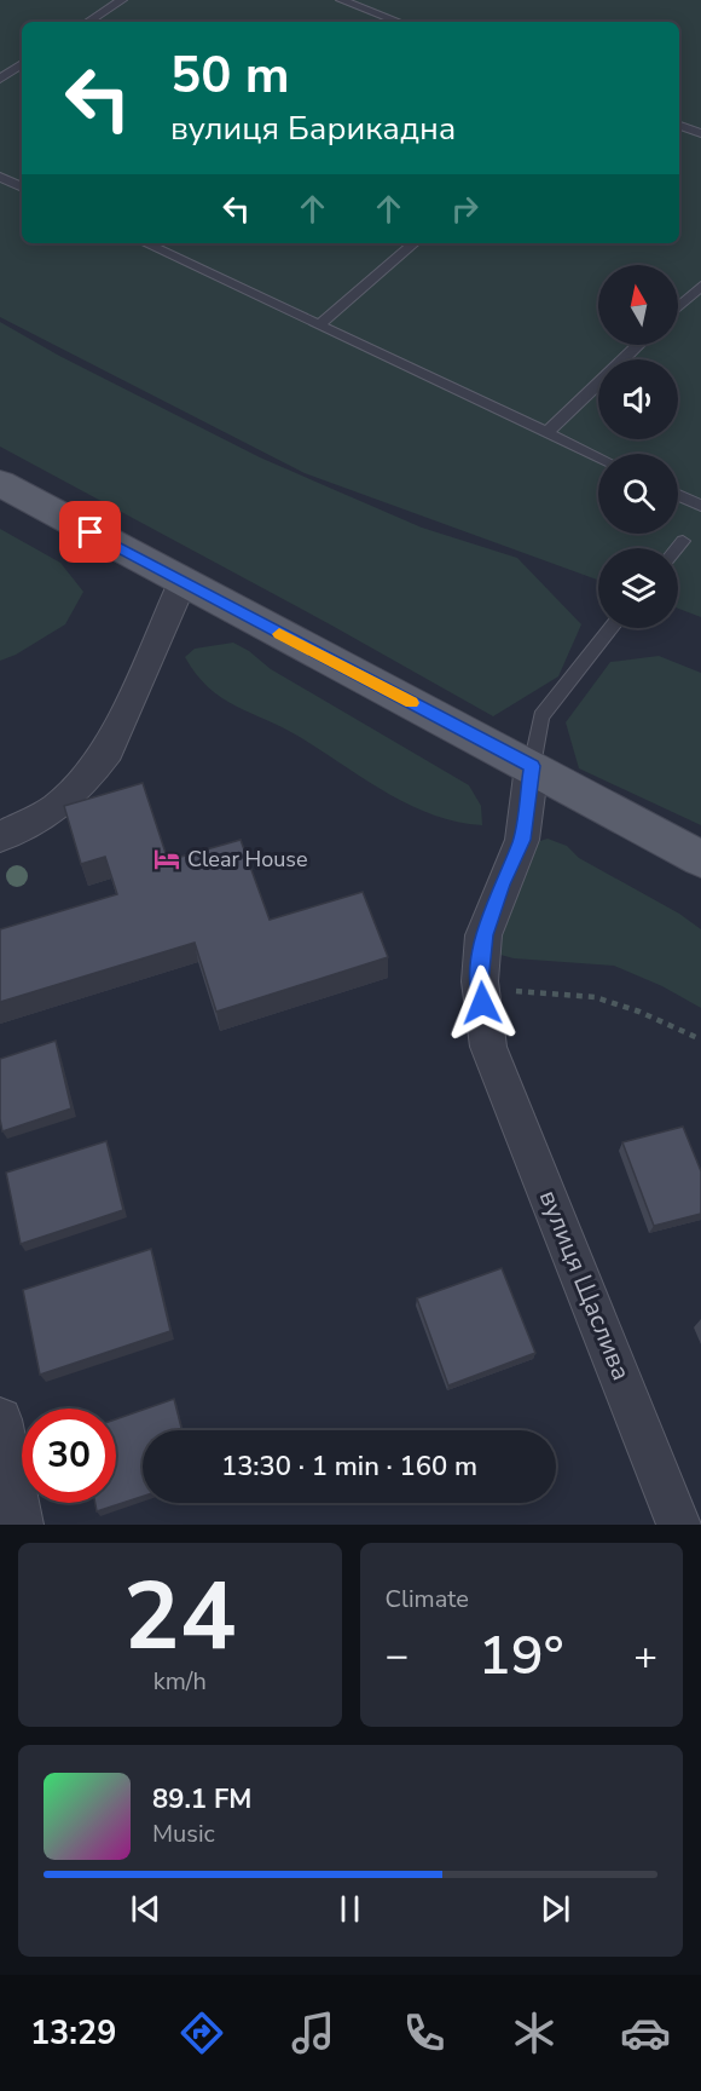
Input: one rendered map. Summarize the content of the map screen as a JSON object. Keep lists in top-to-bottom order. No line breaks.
{"streets":{"street":["вулиця Щаслива"]},"places":{"hotel":["Clear House"]},"north":"top","page":{"turn":["50 m","вулиця Барикадна"],"limit":"30","trip":"13:30 · 1 min · 160 m","tile":[["24","km/h"],"Climate"],"heat":["−","19°","+"],"song":["89.1 FM","Music"],"tabs":"13:29"}}
